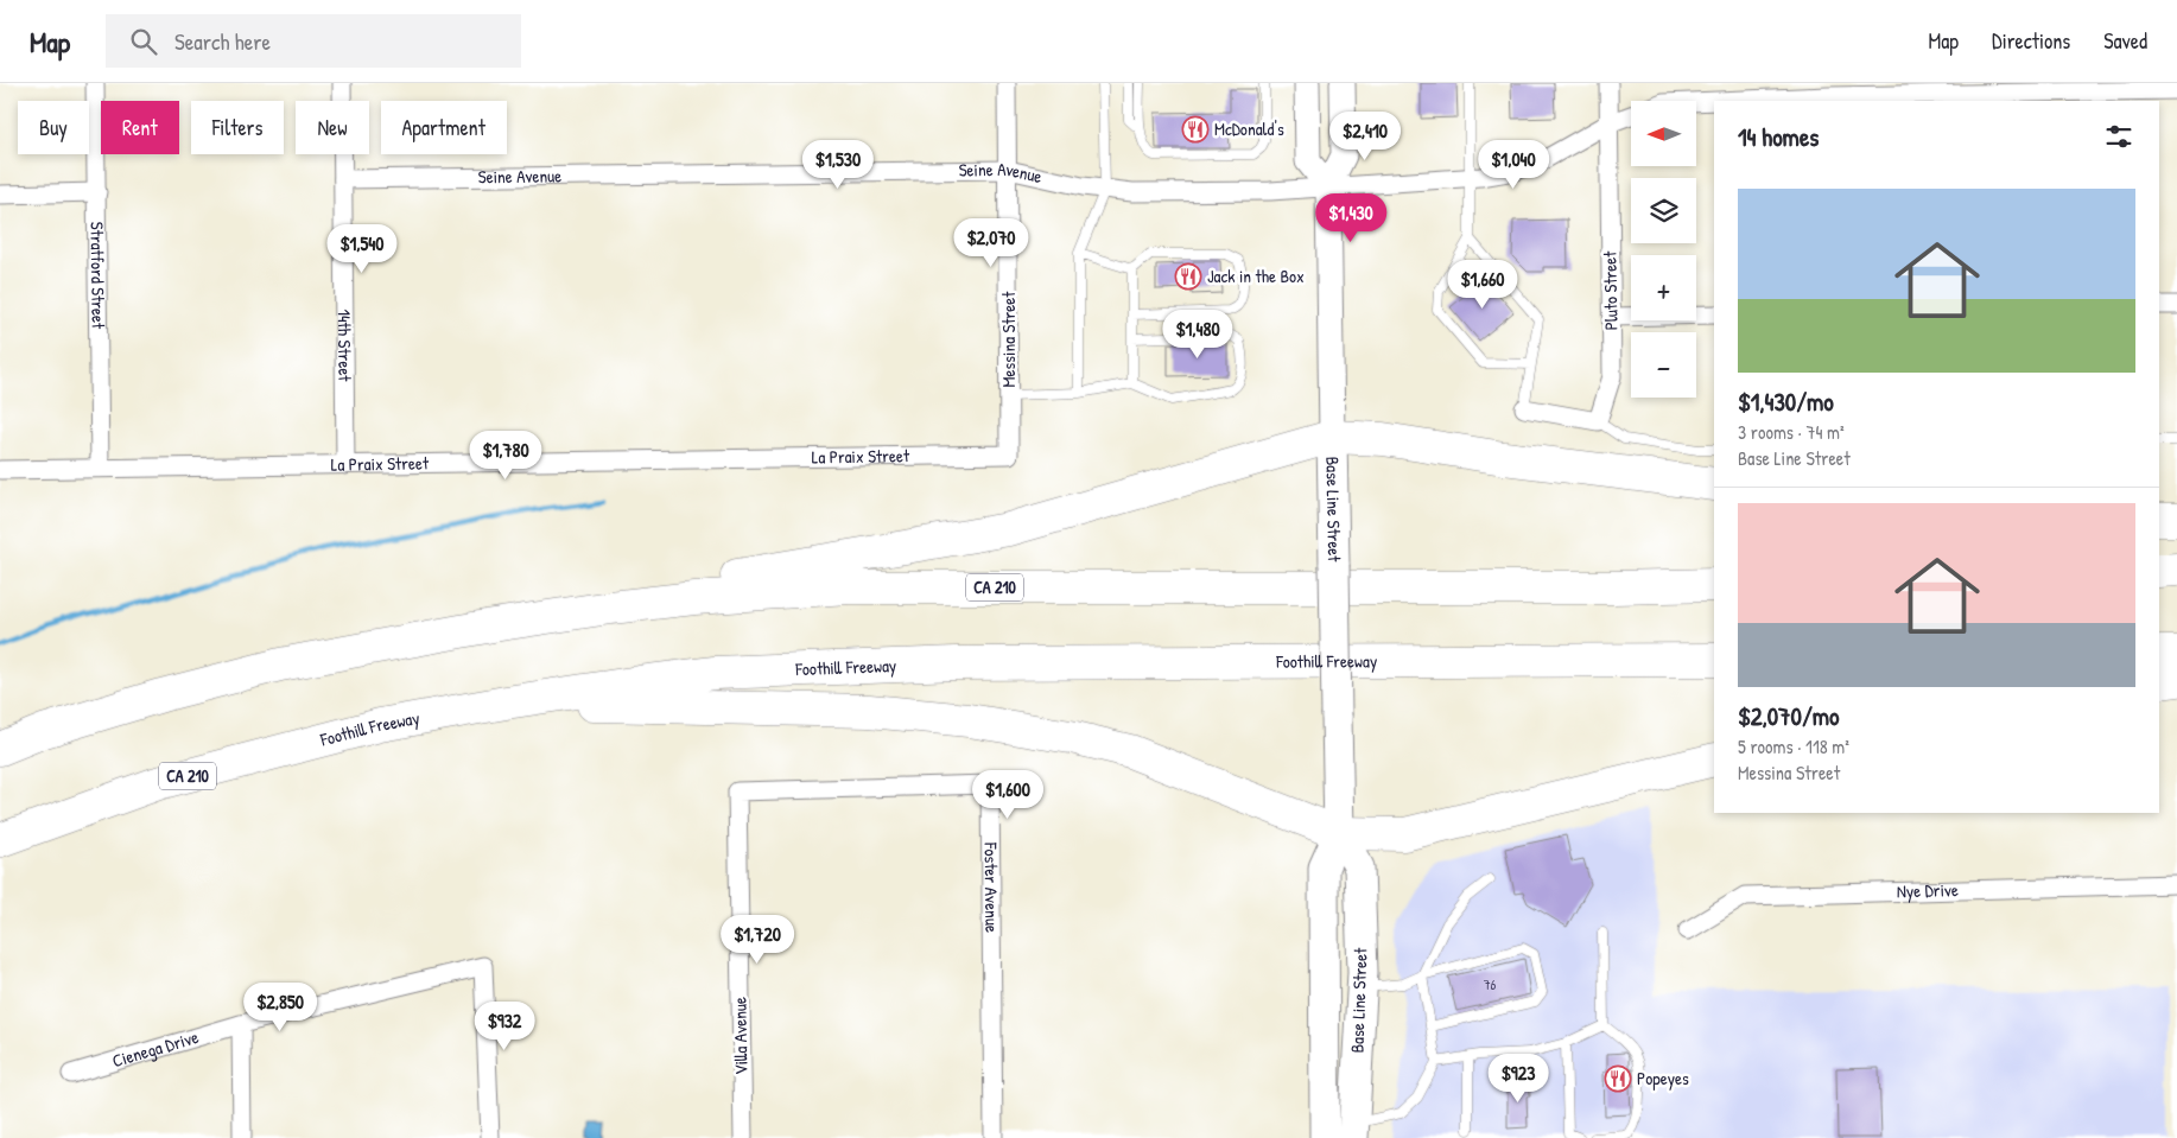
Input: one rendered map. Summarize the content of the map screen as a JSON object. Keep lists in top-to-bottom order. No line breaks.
{"streets":{"highway":["CA 210","Foothill Freeway"],"main road":["Base Line Street"],"street":["Seine Avenue","Stratford Street","Pluto Street","Messina Street","14th Street","La Praix Street","Foster Avenue","Nye Drive","Villa Avenue","Cienega Drive"]},"crossings":[["Seine Avenue","Pluto Street"],["Seine Avenue","Messina Street"],["Seine Avenue","14th Street"],["Seine Avenue","Base Line Street"],["Stratford Street","La Praix Street"],["Messina Street","La Praix Street"],["14th Street","La Praix Street"],["Foster Avenue","Villa Avenue"]],"places":{"restaurant":["McDonald's","Jack in the Box","Popeyes"]},"house_numbers":["76"],"north":"left","page":{"header":"Map","search":"Search here","nav":["Map","Directions","Saved"],"map_buttons":["+","−"],"chip":["Buy","Rent","Filters","New","Apartment"],"heading":"14 homes","price":["$2,410","$1,530","$1,040","$1,430","$2,070","$1,540","$1,660","$1,480","$1,780","$1,600","$1,720","$2,850","$932","$923"],"list":[{"name":"$1,430/mo","note":"3 rooms · 74 m² · Base Line Street"},{"name":"$2,070/mo","note":"5 rooms · 118 m² · Messina Street"}]}}
